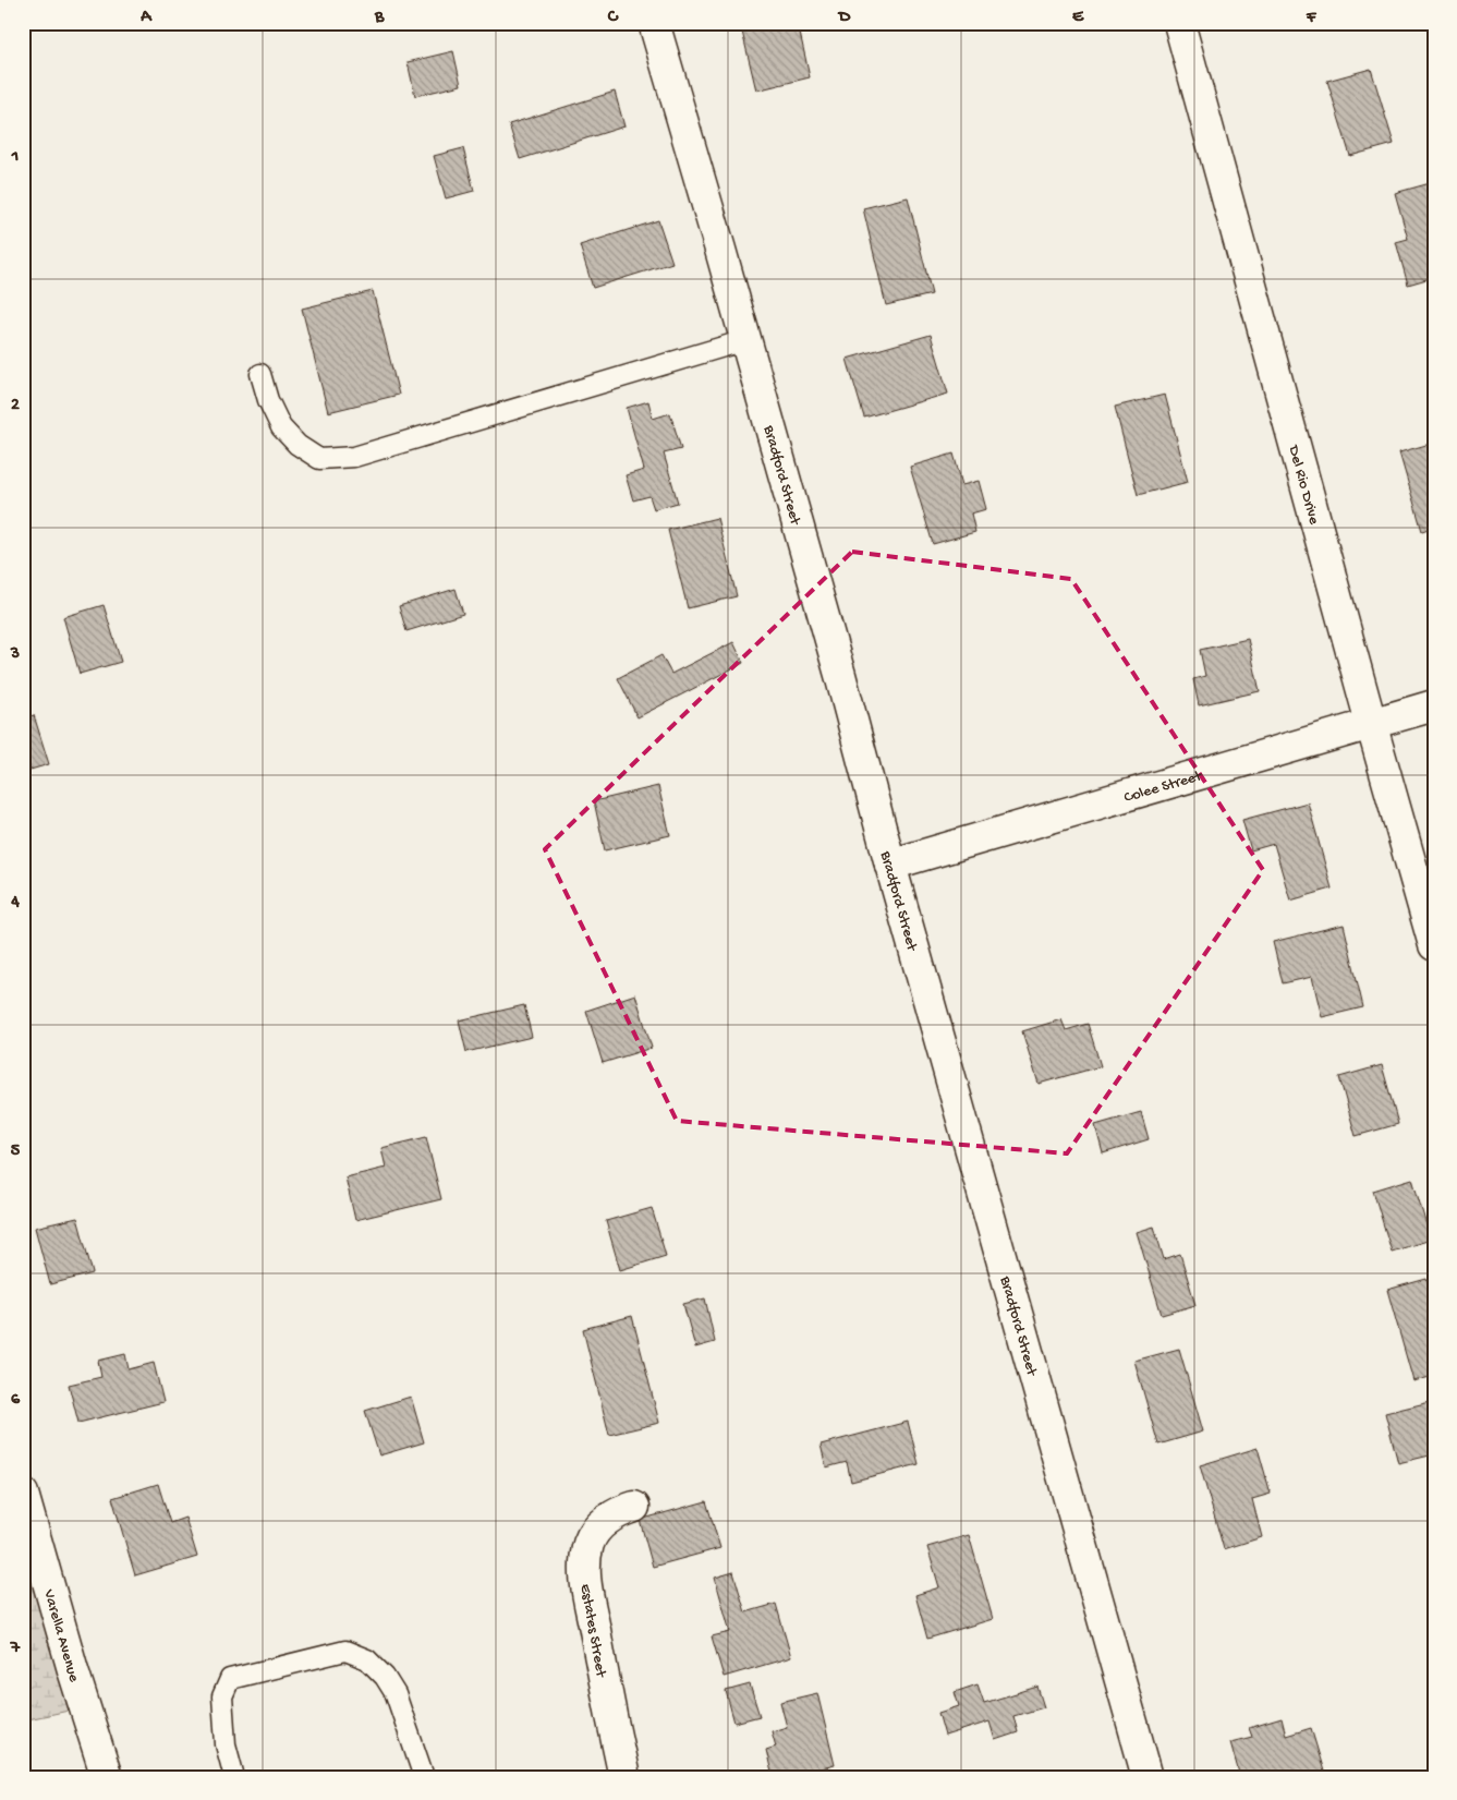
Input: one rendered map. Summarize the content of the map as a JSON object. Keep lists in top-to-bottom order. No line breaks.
{"streets":{"street":["Bradford Street","Del Rio Drive","Colee Street","Estates Street","Varella Avenue"]},"crossings":[["Bradford Street","Colee Street"],["Del Rio Drive","Colee Street"]],"grid":{"columns":["A","B","C","D","E","F"],"rows":["1","2","3","4","5","6","7"]}}
